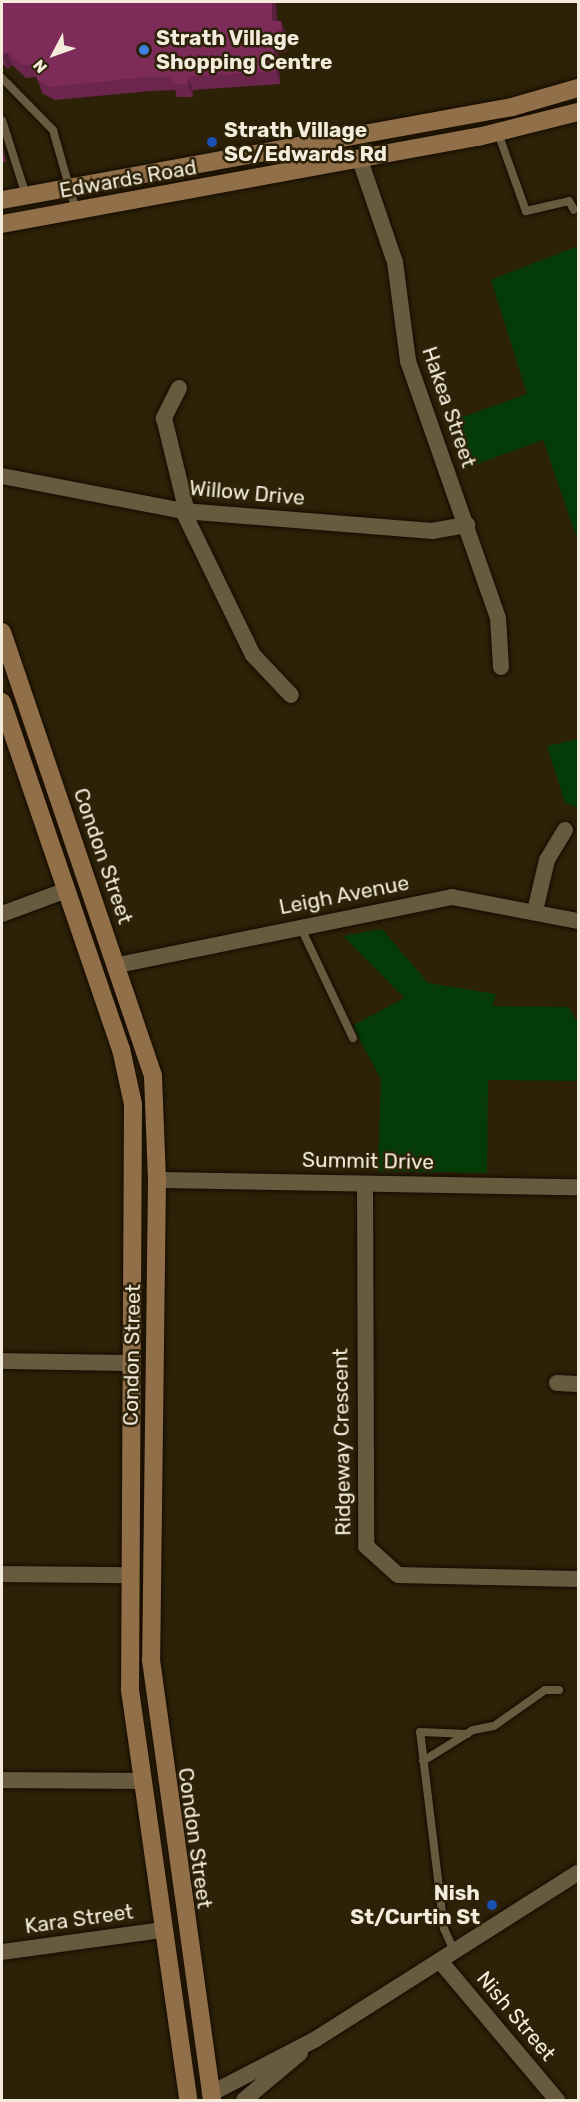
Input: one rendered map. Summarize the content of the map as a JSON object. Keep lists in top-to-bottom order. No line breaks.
{"streets":{"main road":["Edwards Road","Condon Street"],"street":["Hakea Street","Willow Drive","Leigh Avenue","Summit Drive","Ridgeway Crescent","Kara Street","Nish Street"]},"crossings":[["Edwards Road","Hakea Street"],["Hakea Street","Willow Drive"],["Condon Street","Leigh Avenue"],["Condon Street","Summit Drive"],["Condon Street","Kara Street"],["Summit Drive","Ridgeway Crescent"]],"places":["Strath Village Shopping Centre","Strath Village SC/Edwards Rd","Nish St/Curtin St"],"north":"bottom left"}
